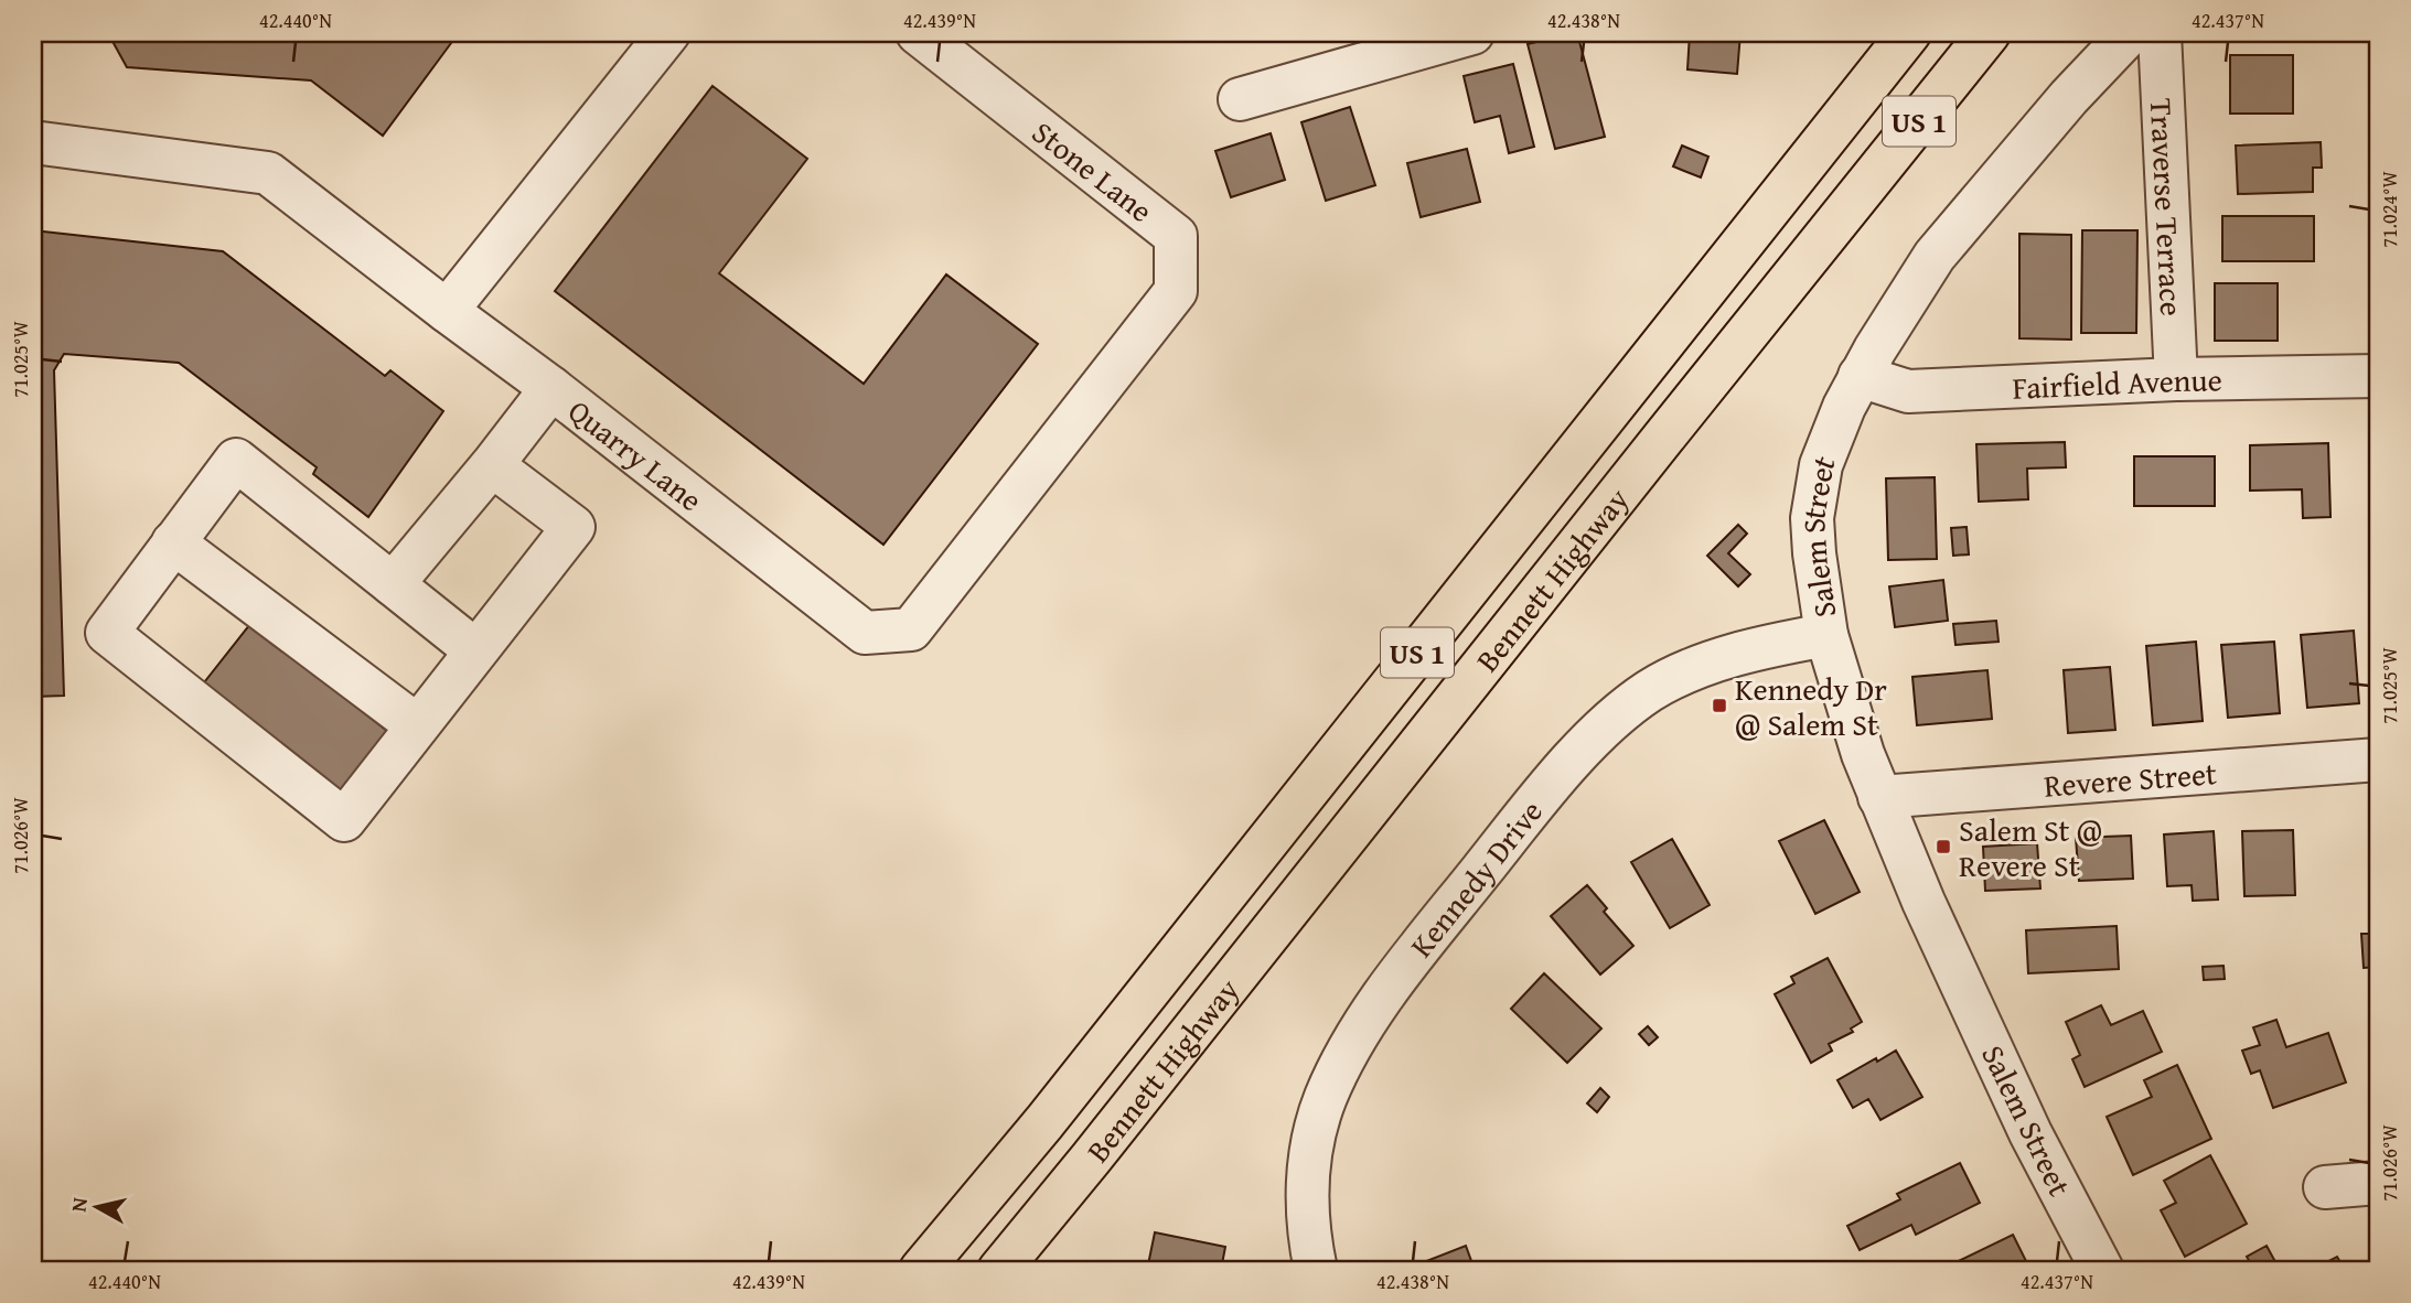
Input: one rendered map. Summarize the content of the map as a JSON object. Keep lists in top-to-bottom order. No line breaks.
{"streets":{"highway":["US 1","Bennett Highway"],"street":["Stone Lane","Traverse Terrace","Fairfield Avenue","Quarry Lane","Salem Street","Revere Street","Kennedy Drive"]},"crossings":[["Stone Lane","Quarry Lane"],["Traverse Terrace","Fairfield Avenue"],["Fairfield Avenue","Salem Street"],["Salem Street","Revere Street"],["Salem Street","Kennedy Drive"]],"places":{"transit":["Kennedy Dr @ Salem St","Salem St @ Revere St"]},"north":"left","coordinates":["42.440°N","42.439°N","42.438°N","42.437°N","71.024°W","71.025°W","71.026°W"]}
